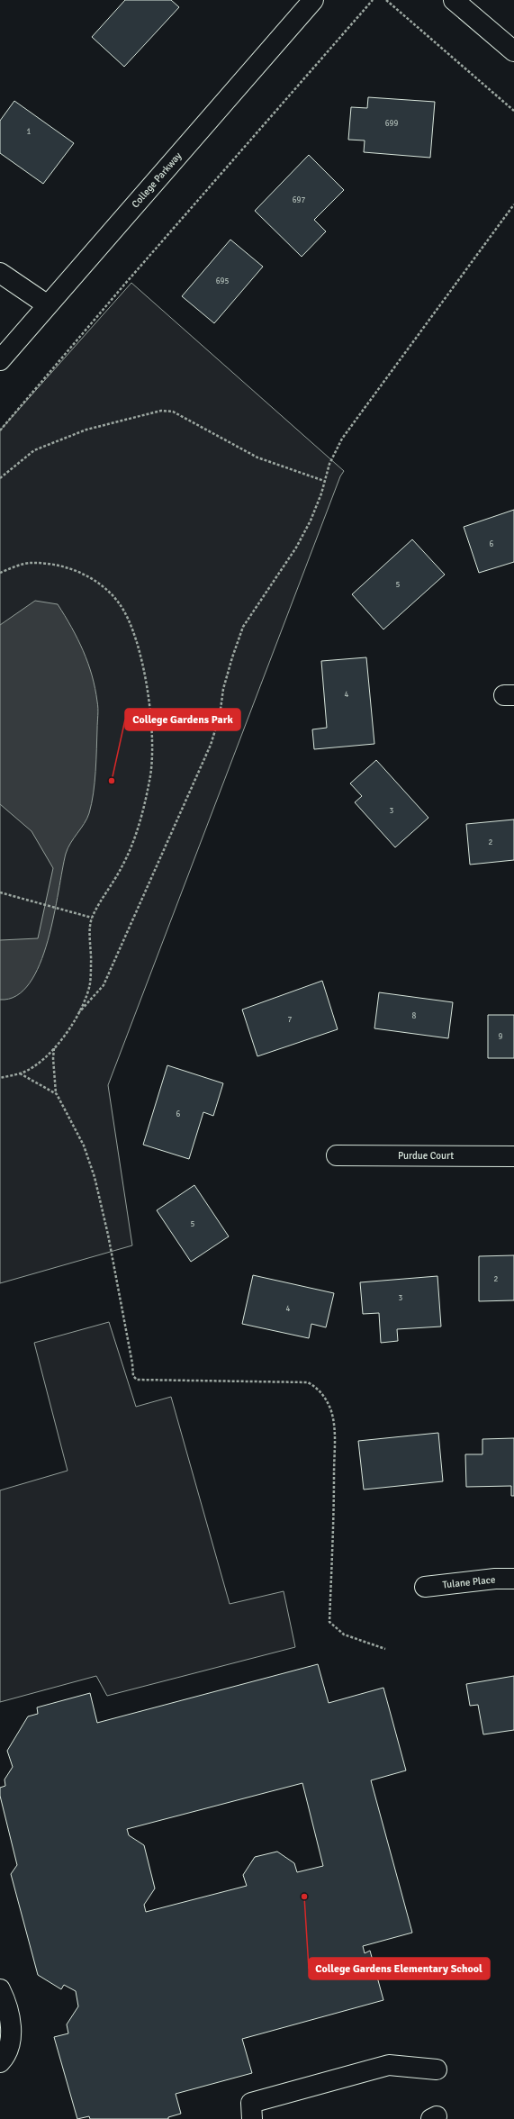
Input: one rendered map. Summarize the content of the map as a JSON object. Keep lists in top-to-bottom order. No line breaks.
{"streets":{"street":["College Parkway","Purdue Court","Tulane Place"]},"places":["College Gardens Park","College Gardens Elementary School"],"house_numbers":["699","1","697","695","6","5","4","3","2","8","7","9","6","5","2","3","4"]}
